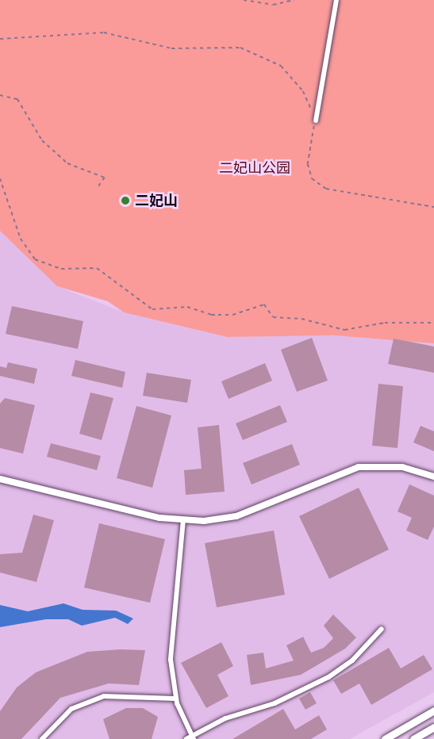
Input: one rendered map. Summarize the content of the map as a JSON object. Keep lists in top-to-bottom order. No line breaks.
{"parks":["二妃山公园"],"places":["二妃山"]}
